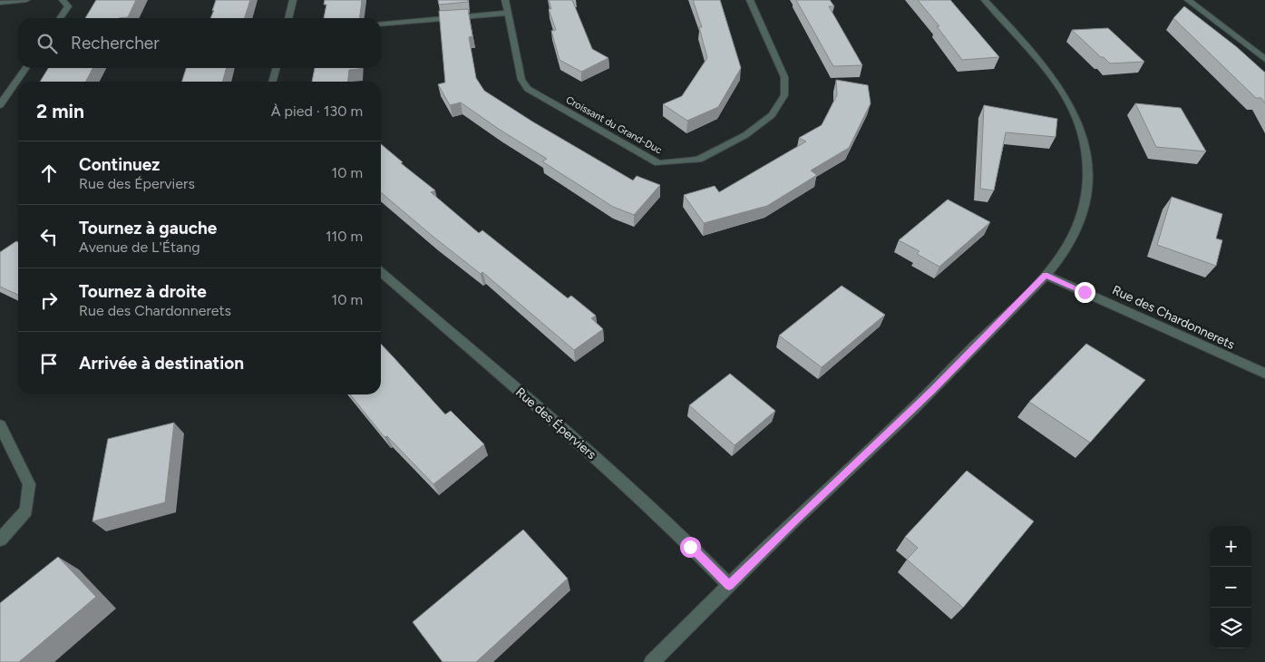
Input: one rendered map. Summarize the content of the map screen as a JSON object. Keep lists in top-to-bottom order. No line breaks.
{"streets":{"street":["Croissant du Grand-Duc","Rue des Chardonnerets","Rue des Éperviers"]},"page":{"search":"Rechercher","heading":["2 min","À pied · 130 m"],"list":[["Continuez","Rue des Éperviers","10 m"],["Tournez à gauche","Avenue de L'Étang","110 m"],["Tournez à droite","Rue des Chardonnerets","10 m"],"Arrivée à destination"],"map_buttons":["+","−"]}}
